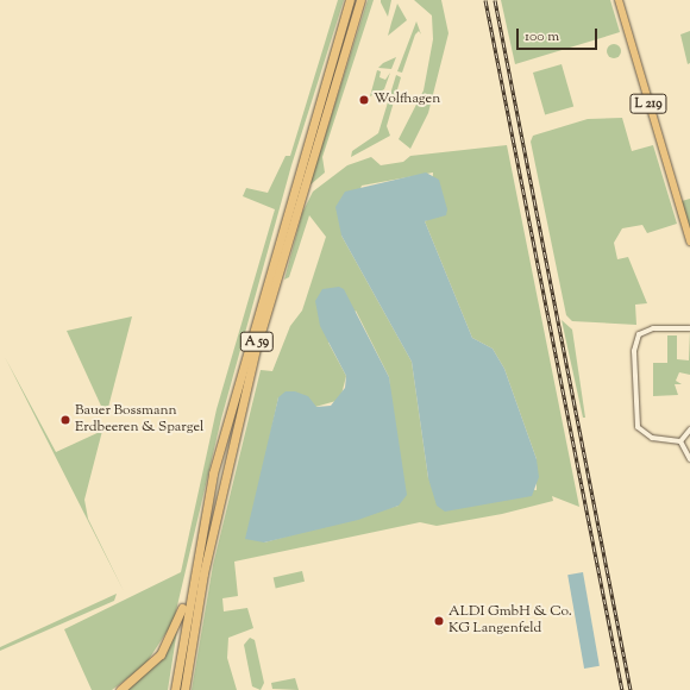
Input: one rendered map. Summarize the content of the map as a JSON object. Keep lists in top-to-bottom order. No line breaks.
{"streets":{"highway":["A 59"],"main road":["L 219"]},"places":["Wolfhagen","Bauer Bossmann Erdbeeren & Spargel","ALDI GmbH & Co. KG Langenfeld"],"scale_bar":"100 m"}
